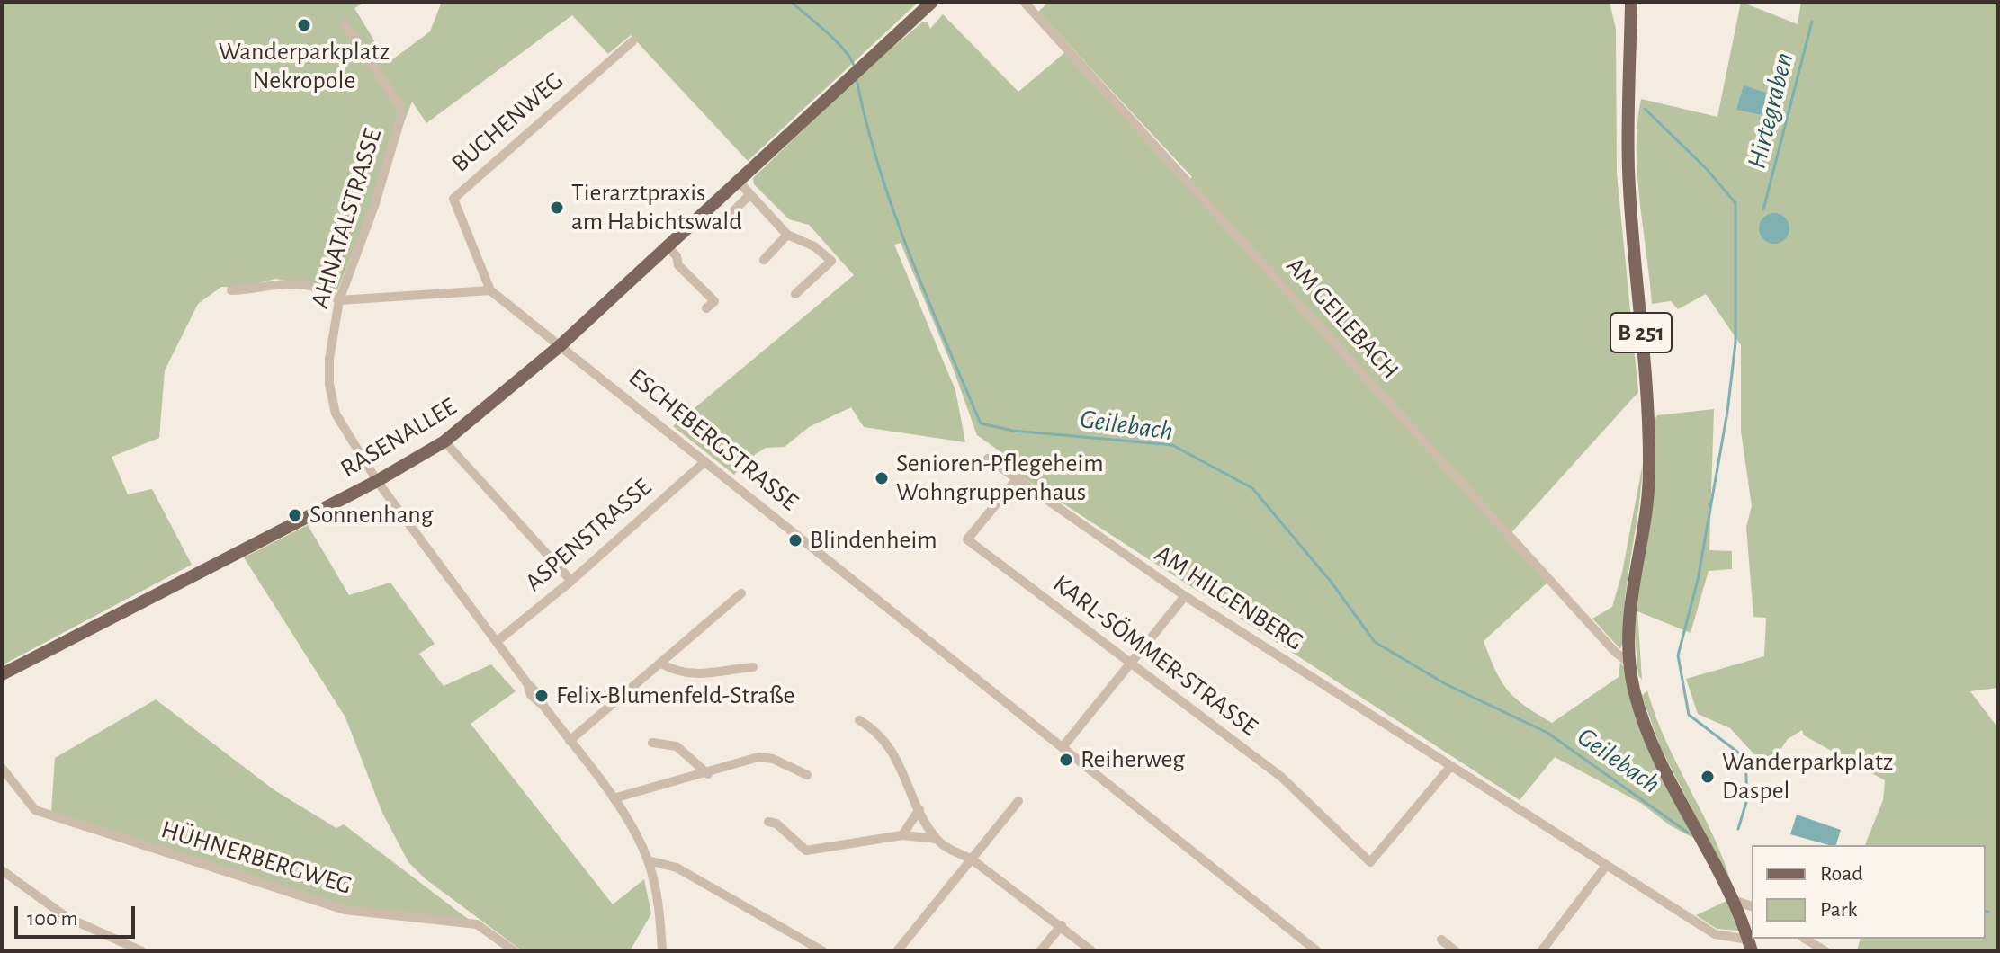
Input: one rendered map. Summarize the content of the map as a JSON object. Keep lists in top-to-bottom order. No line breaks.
{"streets":{"main road":["B 251","RASENALLEE"],"street":["BUCHENWEG","AHNATALSTRASSE","AM GEILEBACH","ESCHEBERGSTRASSE","ASPENSTRASSE","AM HILGENBERG","KARL-SÖMMER-STRASSE","HÜHNERBERGWEG"]},"crossings":[["BUCHENWEG","ESCHEBERGSTRASSE"],["AHNATALSTRASSE","RASENALLEE"],["AHNATALSTRASSE","ASPENSTRASSE"],["AM GEILEBACH","B 251"],["B 251","AM HILGENBERG"],["RASENALLEE","ESCHEBERGSTRASSE"],["ESCHEBERGSTRASSE","ASPENSTRASSE"],["AM HILGENBERG","KARL-SÖMMER-STRASSE"]],"water":["Hirtegraben","Geilebach"],"places":["Wanderparkplatz Nekropole","Tierarztpraxis am Habichtswald","Senioren-Pflegeheim Wohngruppenhaus","Sonnenhang","Blindenheim","Felix-Blumenfeld-Straße","Reiherweg","Wanderparkplatz Daspel"],"legend":["Road","Park"],"scale_bar":"100 m"}
